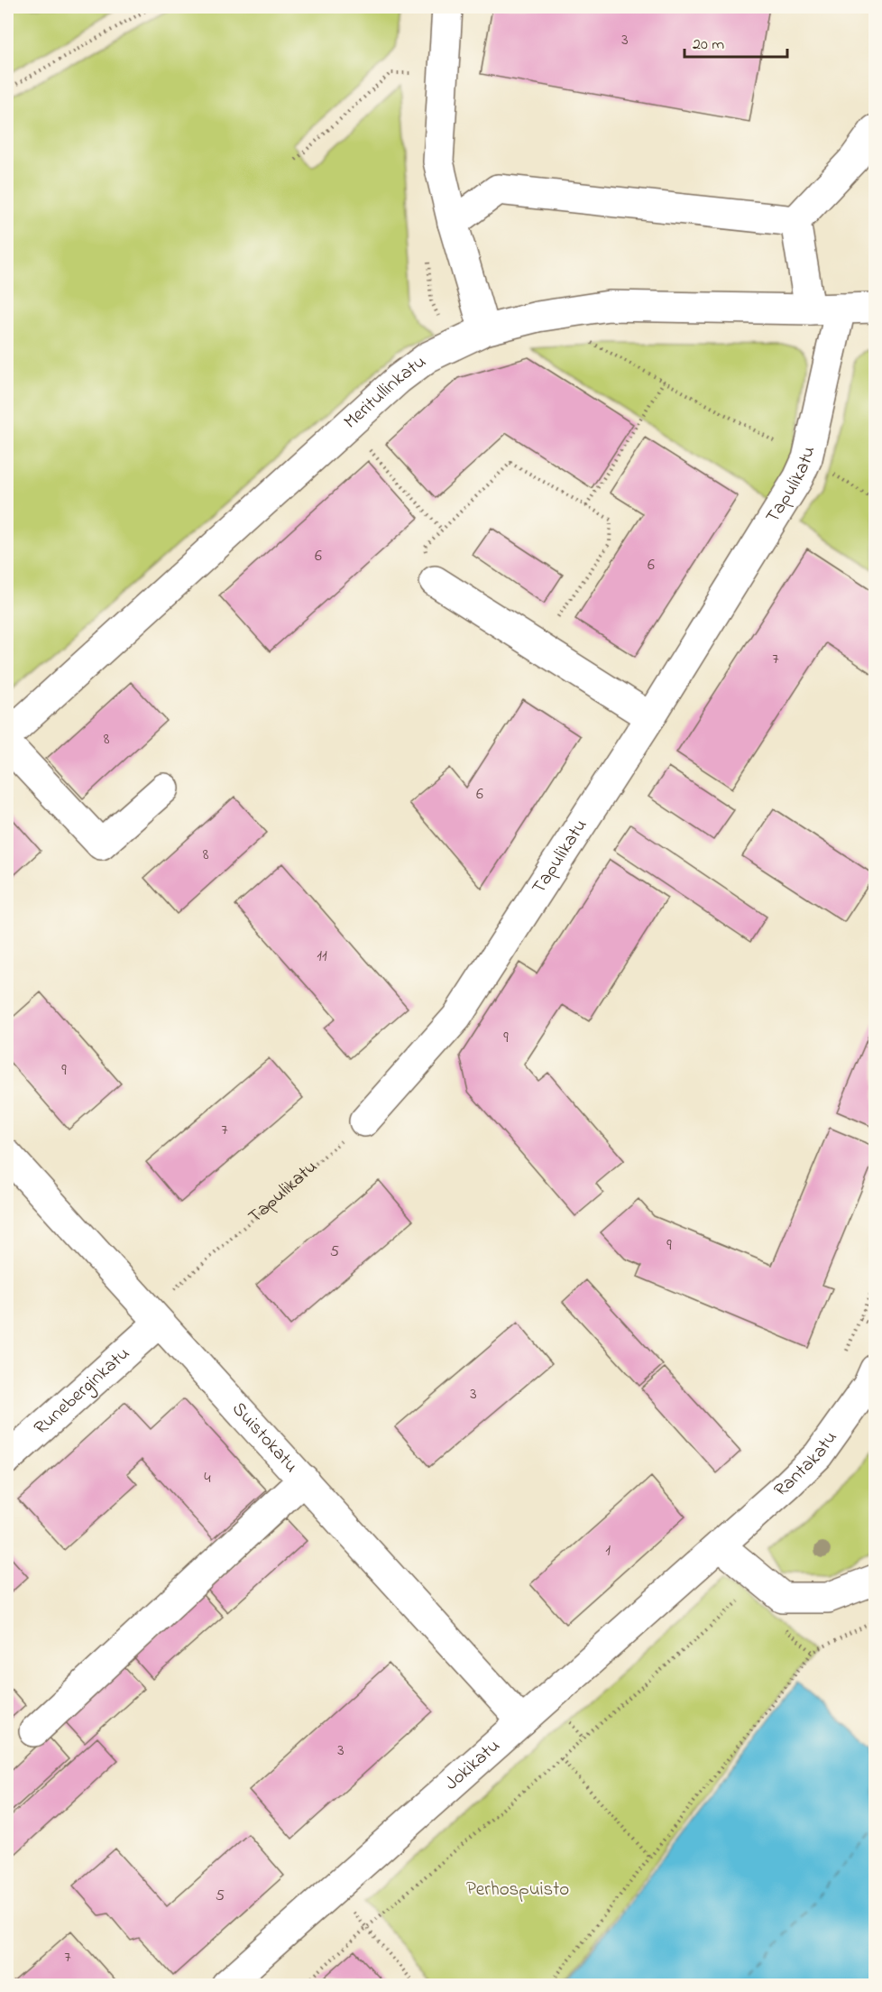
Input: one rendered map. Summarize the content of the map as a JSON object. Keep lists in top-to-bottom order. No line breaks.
{"streets":{"street":["Meritullinkatu","Tapulikatu","Runeberginkatu","Suistokatu","Rantakatu","Jokikatu"]},"crossings":[["Meritullinkatu","Tapulikatu"],["Tapulikatu","Runeberginkatu"],["Tapulikatu","Suistokatu"],["Runeberginkatu","Suistokatu"],["Suistokatu","Jokikatu"],["Rantakatu","Jokikatu"]],"parks":["Perhospuisto"],"house_numbers":["3","6","6","7","8","6","8","11","9","9","7","9","5","3","4","1","3","5","7"],"scale_bar":"20 m"}
